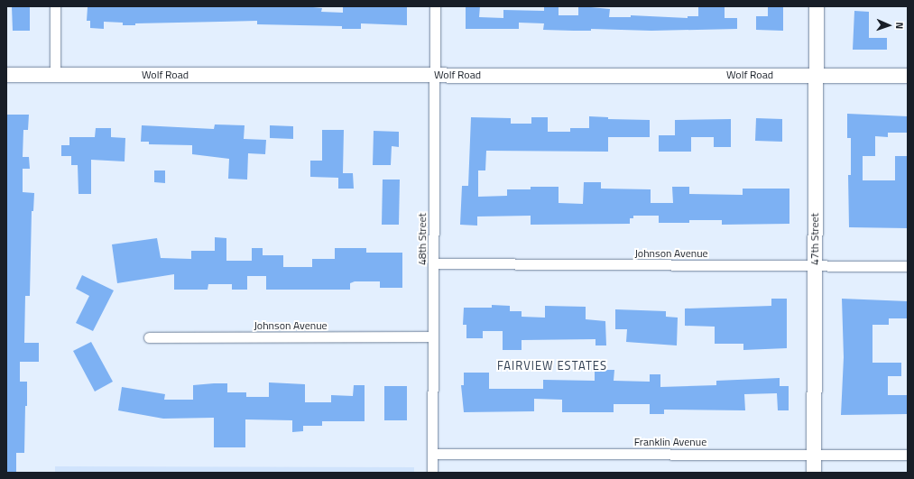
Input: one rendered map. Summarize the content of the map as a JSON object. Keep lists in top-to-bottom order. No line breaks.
{"streets":{"main road":["Wolf Road","47th Street"],"street":["48th Street","Johnson Avenue","Franklin Avenue"]},"crossings":[["Wolf Road","48th Street"],["Wolf Road","47th Street"],["48th Street","Johnson Avenue"],["48th Street","Franklin Avenue"],["47th Street","Johnson Avenue"],["47th Street","Franklin Avenue"]],"districts":["FAIRVIEW ESTATES"],"north":"right"}
